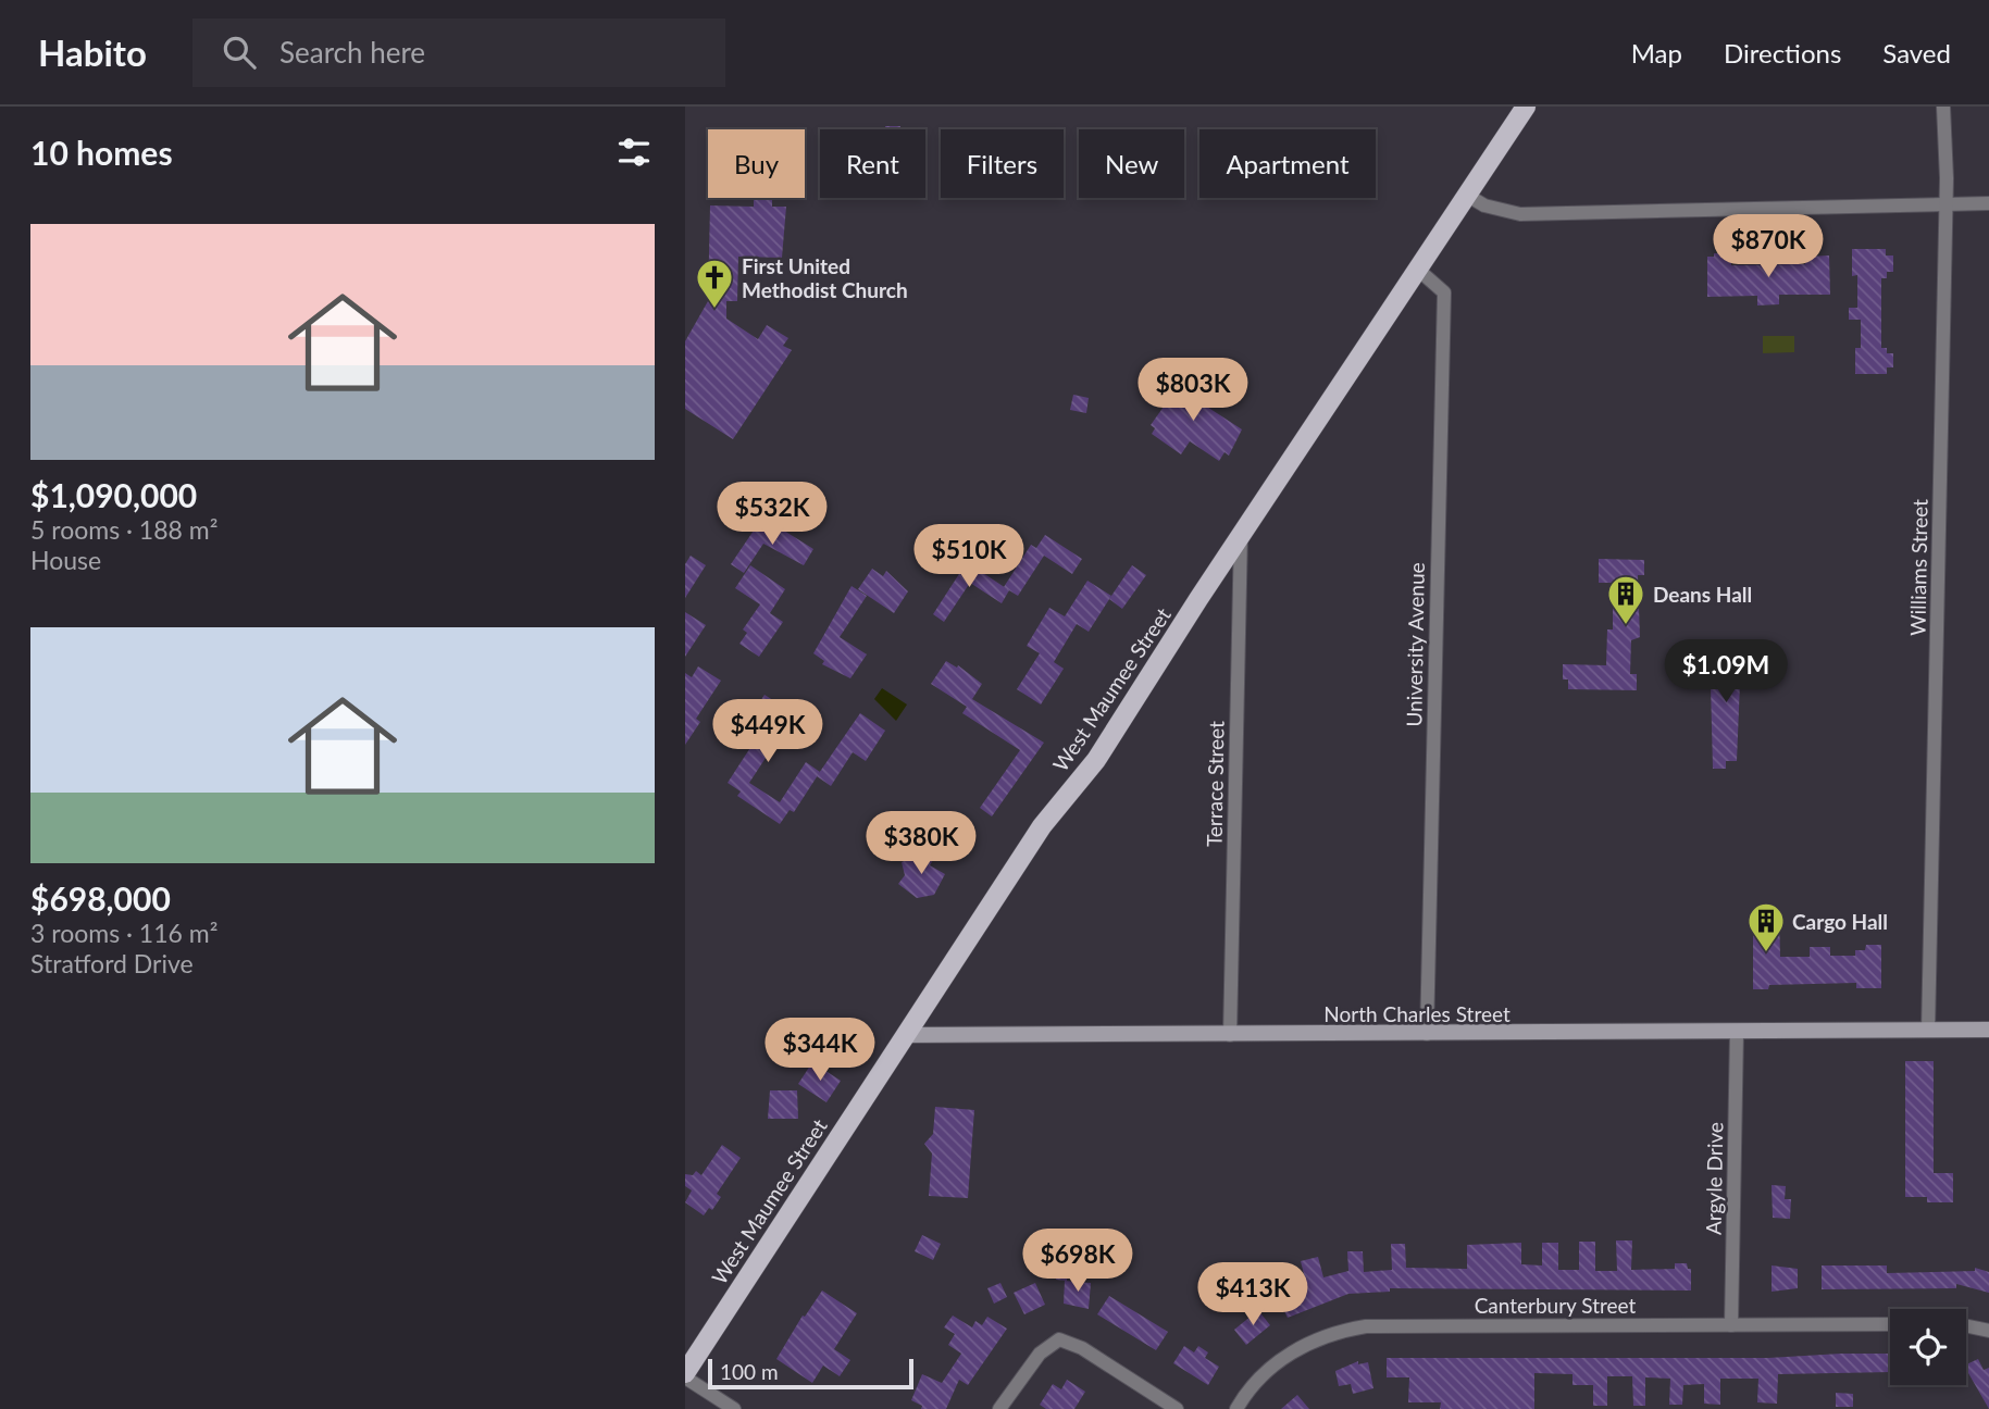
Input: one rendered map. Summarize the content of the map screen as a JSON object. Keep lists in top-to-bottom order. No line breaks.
{"streets":{"main road":["West Maumee Street"],"street":["Williams Street","University Avenue","Terrace Street","North Charles Street","Argyle Drive","Canterbury Street"]},"crossings":[["Williams Street","North Charles Street"],["University Avenue","West Maumee Street"],["University Avenue","North Charles Street"],["West Maumee Street","Terrace Street"],["West Maumee Street","North Charles Street"],["Terrace Street","North Charles Street"],["North Charles Street","Argyle Drive"],["Argyle Drive","Canterbury Street"]],"places":{"church":["First United Methodist Church"],"building":["Deans Hall","Cargo Hall"]},"scale_bar":"100 m","page":{"header":"Habito","search":"Search here","nav":["Map","Directions","Saved"],"heading":"10 homes","chip":["Buy","Rent","Filters","New","Apartment"],"list":[{"name":"$1,090,000","note":"5 rooms · 188 m² · House"},{"name":"$698,000","note":"3 rooms · 116 m² · Stratford Drive"}],"price":["$870K","$803K","$532K","$510K","$1.09M","$449K","$380K","$344K","$698K","$413K"],"scale":"100 m"}}
